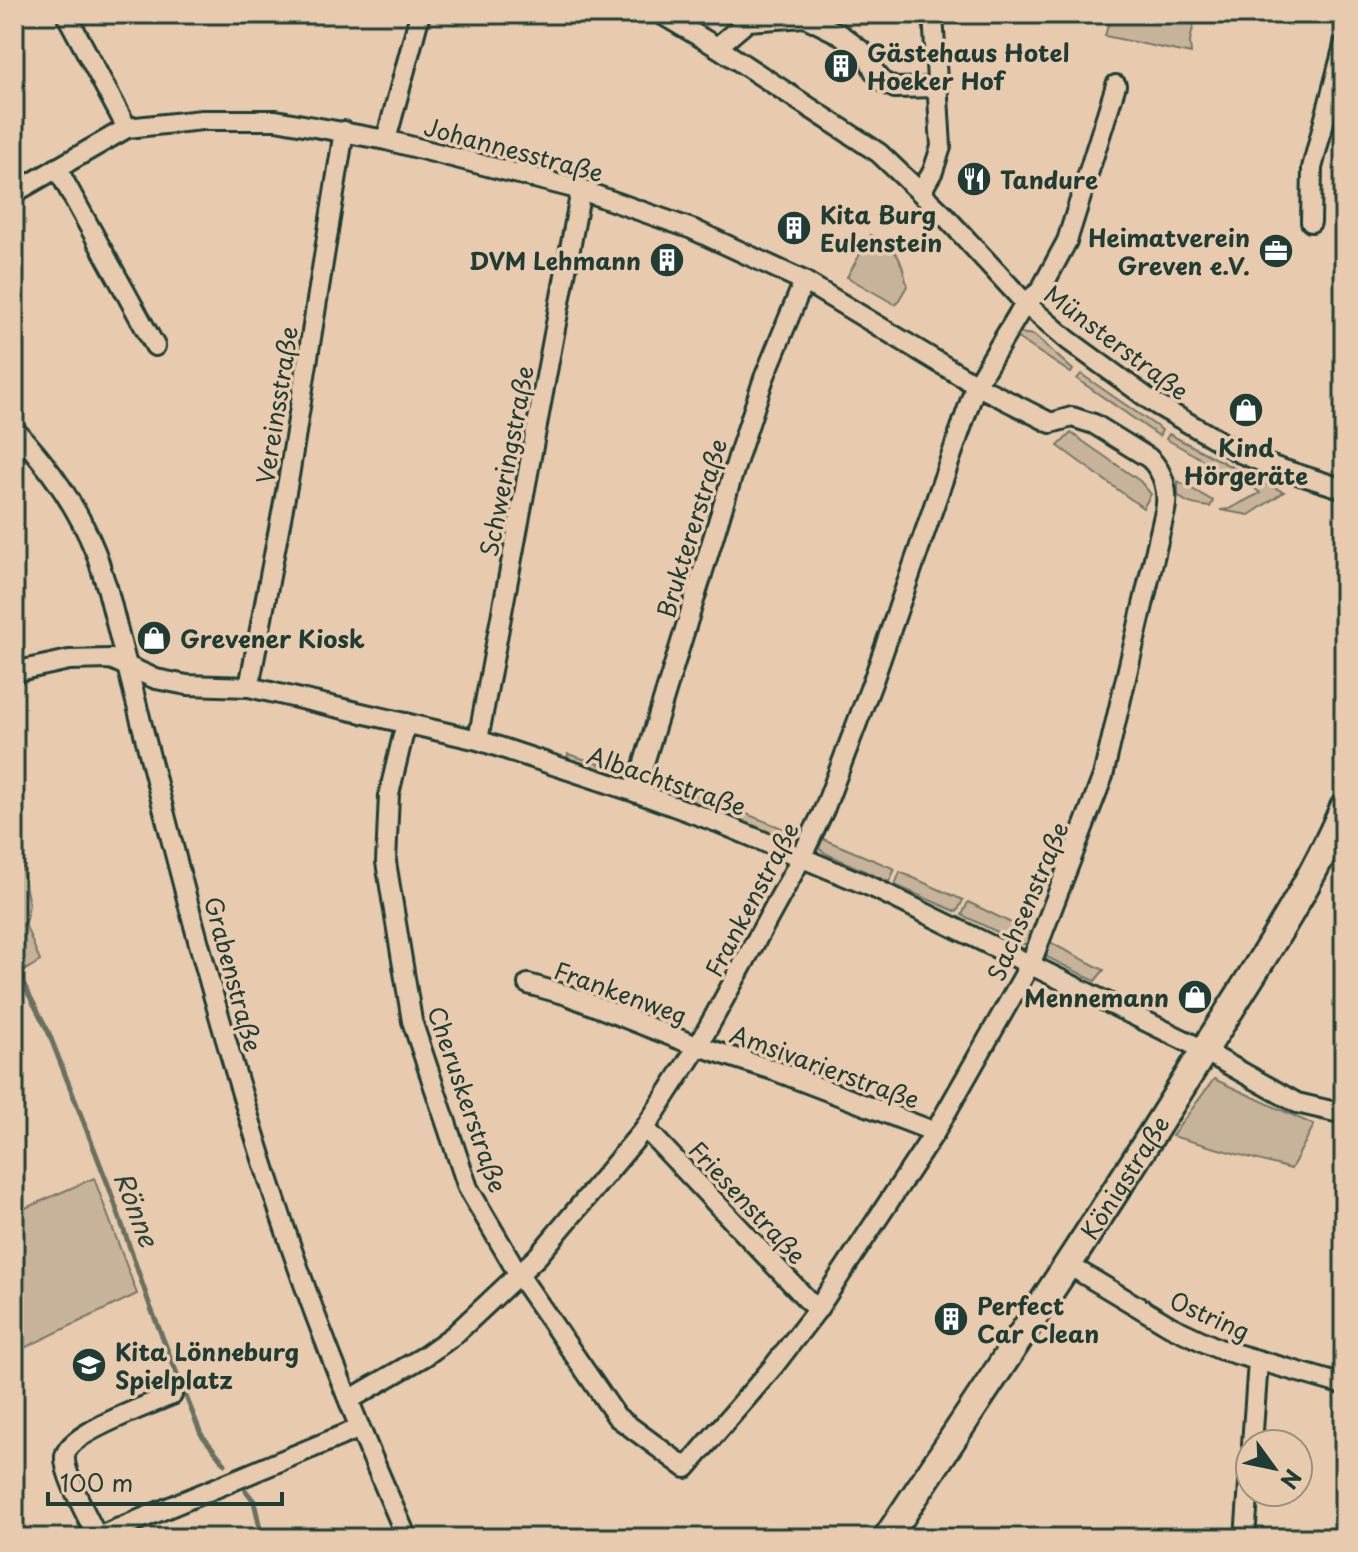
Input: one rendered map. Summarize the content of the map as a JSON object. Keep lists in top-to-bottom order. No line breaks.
{"streets":{"street":["Johannesstraße","Münsterstraße","Vereinsstraße","Schweringstraße","Bruktererstraße","Albachtstraße","Frankenstraße","Sachsenstraße","Grabenstraße","Frankenweg","Amsivarierstraße","Cheruskerstraße","Königstraße","Friesenstraße","Ostring"]},"crossings":[["Johannesstraße","Vereinsstraße"],["Johannesstraße","Schweringstraße"],["Johannesstraße","Bruktererstraße"],["Johannesstraße","Frankenstraße"],["Johannesstraße","Sachsenstraße"],["Münsterstraße","Frankenstraße"],["Vereinsstraße","Albachtstraße"],["Schweringstraße","Albachtstraße"],["Bruktererstraße","Albachtstraße"],["Albachtstraße","Frankenstraße"],["Albachtstraße","Sachsenstraße"],["Albachtstraße","Grabenstraße"],["Albachtstraße","Cheruskerstraße"],["Albachtstraße","Königstraße"],["Frankenstraße","Sachsenstraße"],["Frankenstraße","Grabenstraße"],["Frankenstraße","Frankenweg"],["Frankenstraße","Amsivarierstraße"],["Frankenstraße","Cheruskerstraße"],["Frankenstraße","Friesenstraße"],["Sachsenstraße","Amsivarierstraße"],["Sachsenstraße","Cheruskerstraße"],["Sachsenstraße","Friesenstraße"],["Frankenweg","Amsivarierstraße"],["Königstraße","Ostring"]],"water":["Rönne"],"places":{"building":["Gästehaus Hotel Hoeker Hof","Kita Burg Eulenstein","DVM Lehmann","Perfect Car Clean"],"restaurant":["Tandure"],"office":["Heimatverein Greven e.V."],"shop":["Kind Hörgeräte","Grevener Kiosk","Mennemann"],"school or university":["Kita Lönneburg Spielplatz"]},"scale_bar":"100 m","north":"bottom right"}
